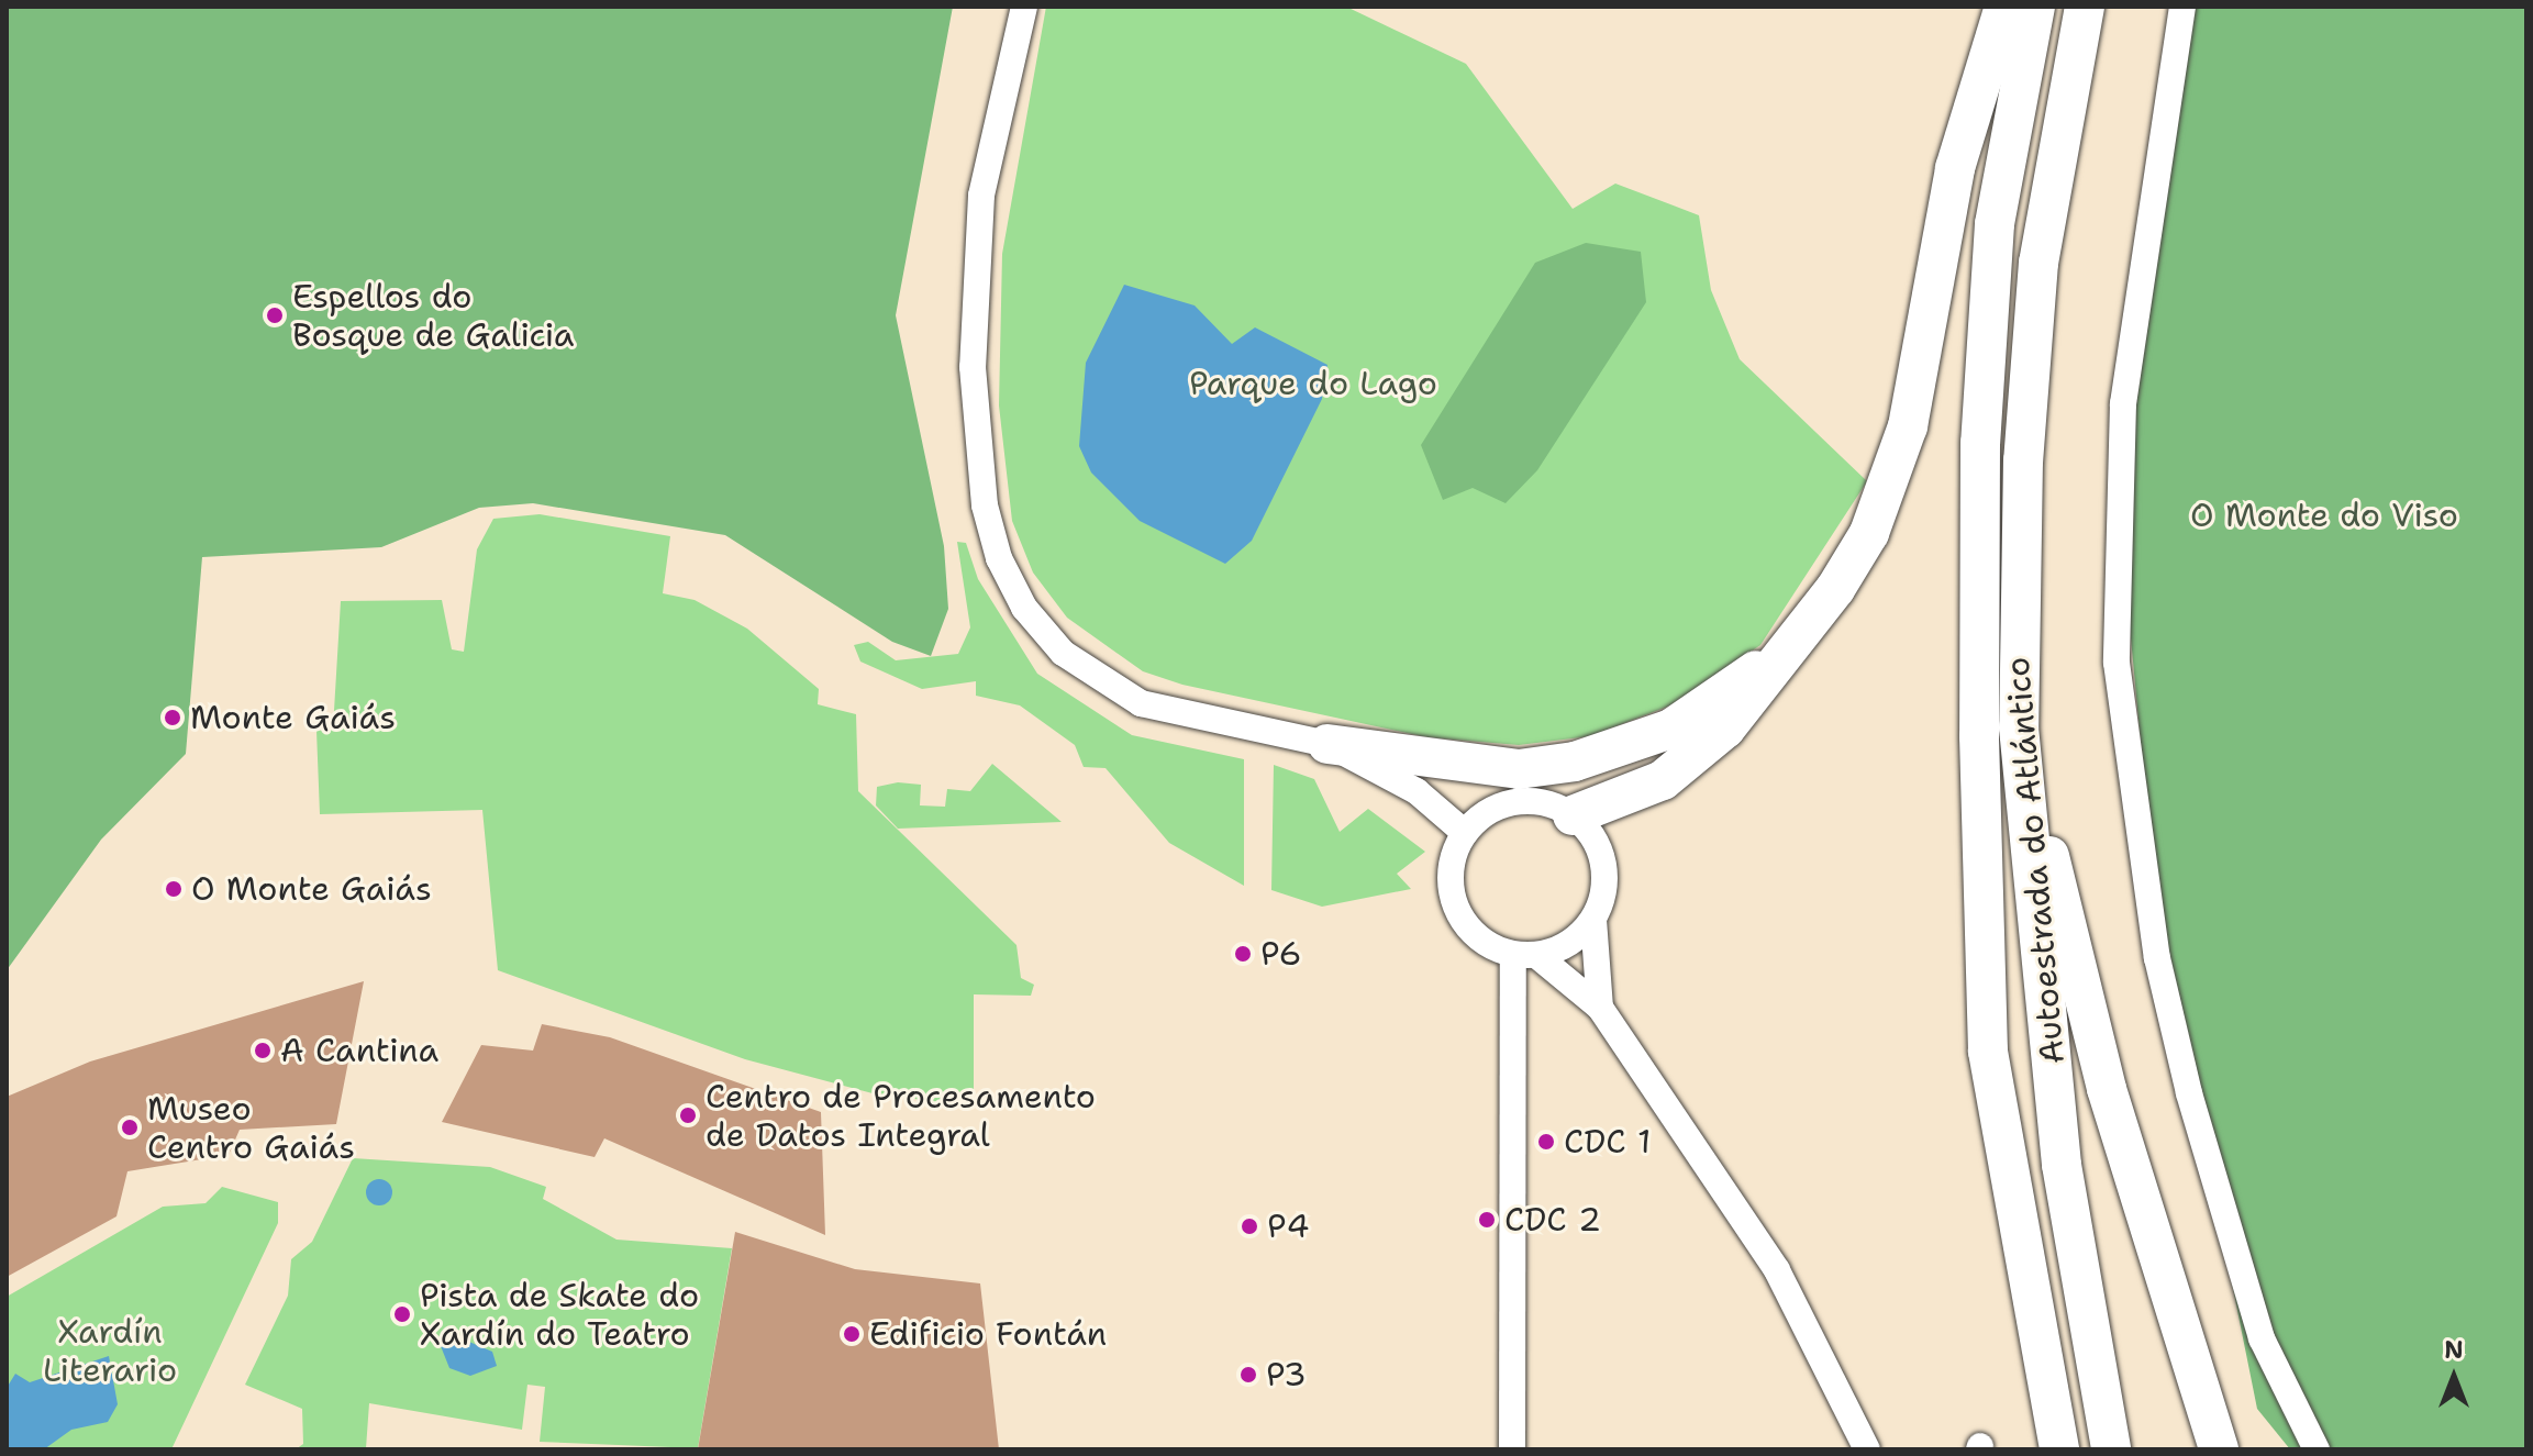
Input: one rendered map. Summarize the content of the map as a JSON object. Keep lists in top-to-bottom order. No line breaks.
{"streets":{"highway":["Autoestrada do Atlántico"]},"parks":["Parque do Lago","O Monte do Viso","Xardín Literario"],"places":["Espellos do Bosque de Galicia","Monte Gaiás","O Monte Gaiás","P6","A Cantina","Centro de Procesamento de Datos Integral","Museo Centro Gaiás","CDC 1","CDC 2","P4","Pista de Skate do Xardín do Teatro","Edificio Fontán","P3"],"north":"top"}
